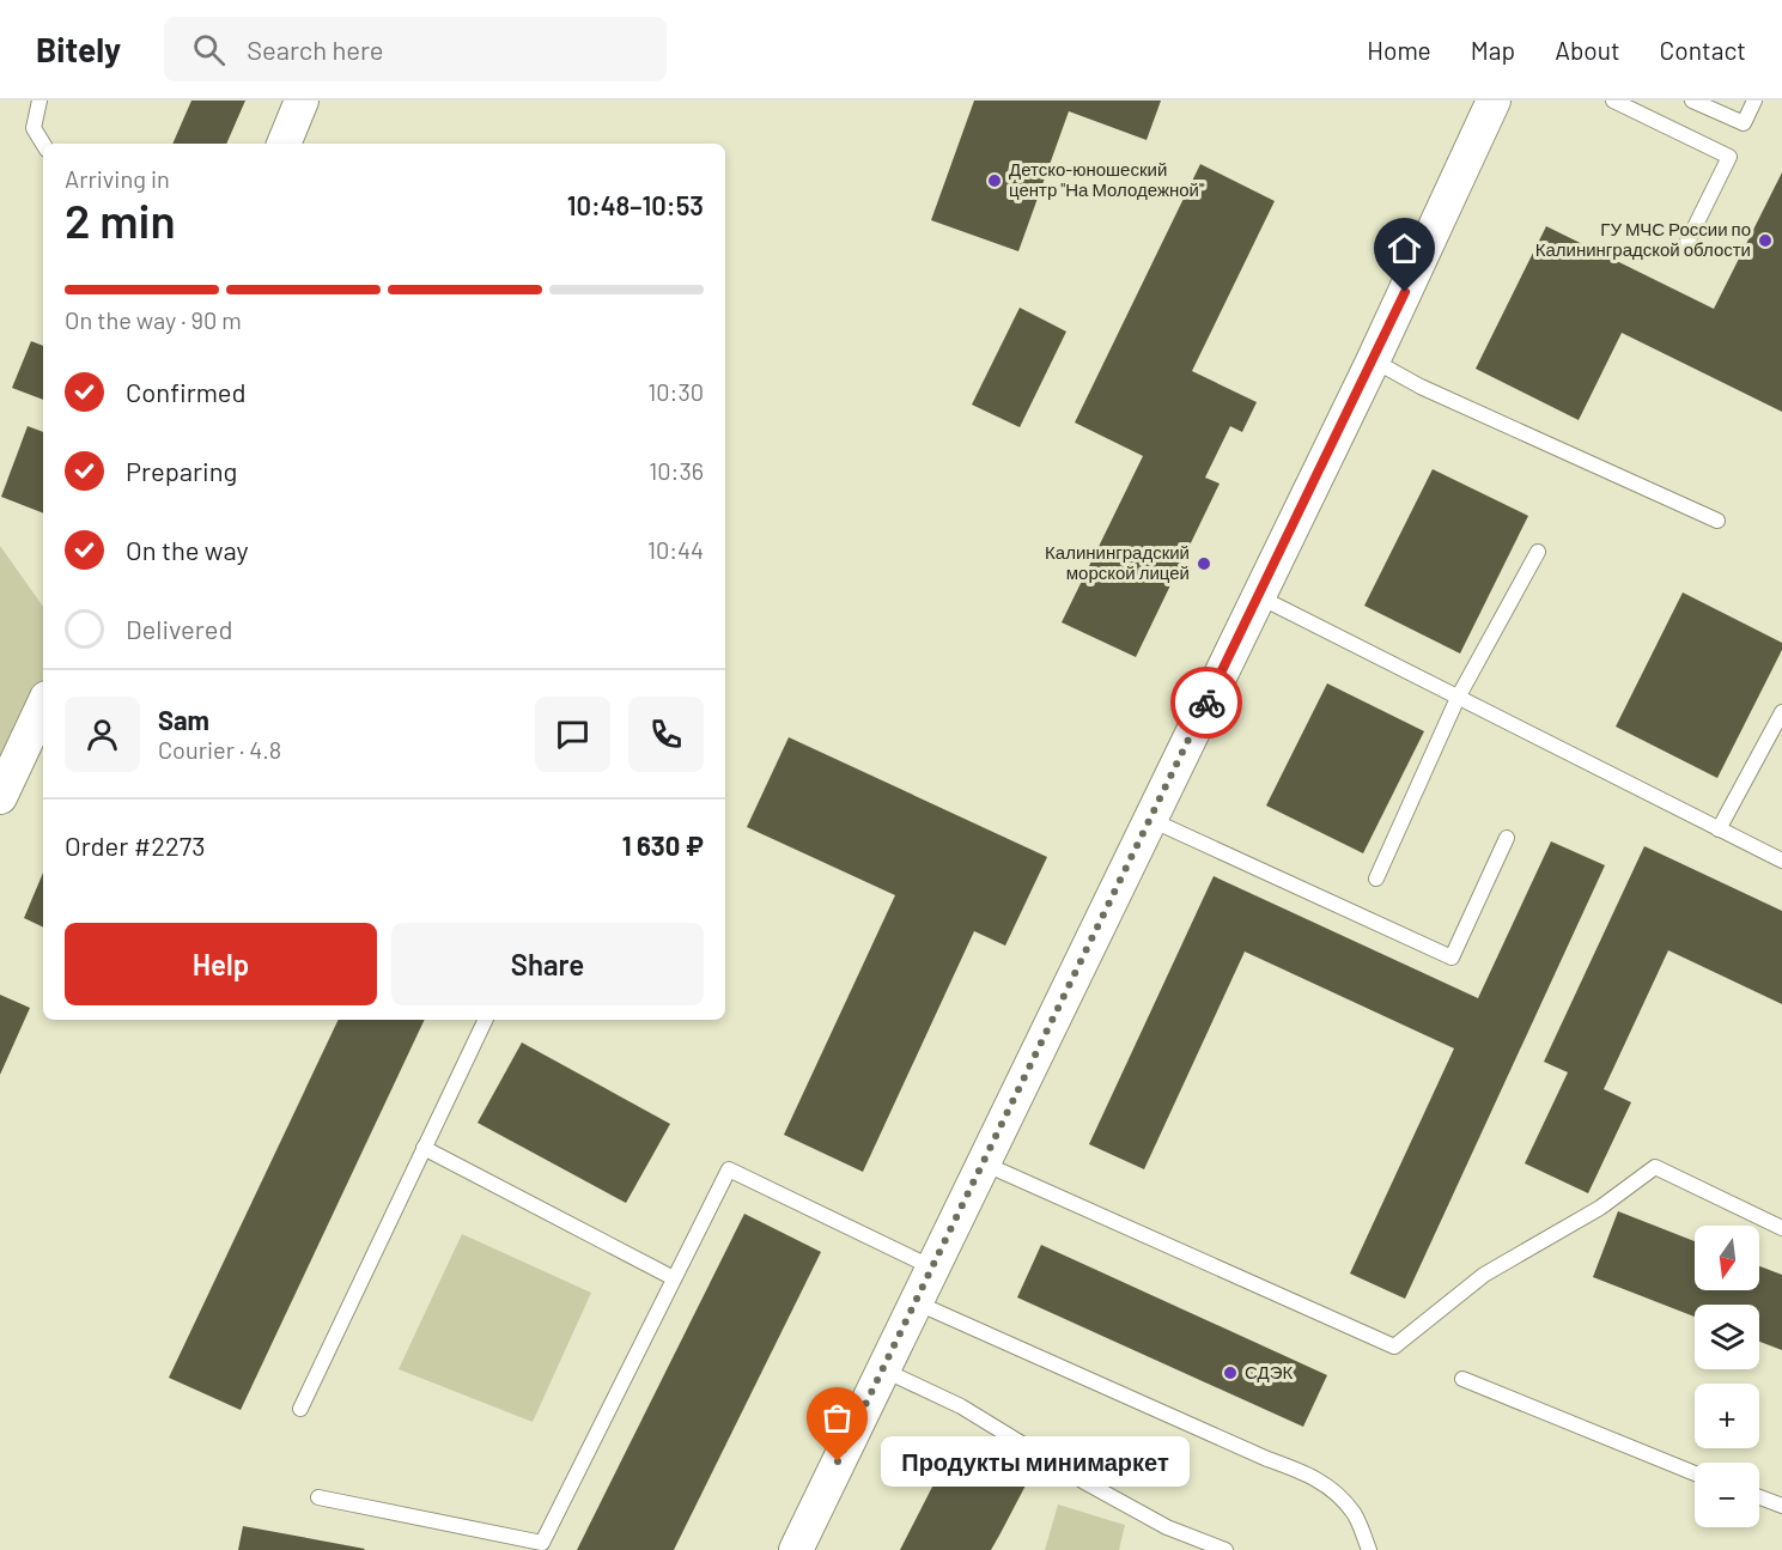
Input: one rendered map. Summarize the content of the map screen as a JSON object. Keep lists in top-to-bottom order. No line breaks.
{"places":["Детско-юношеский центр \"На Молодежной\"","ГУ МЧС России по Калининградской облости","Калининградский морской лицей","СДЭК","Продукты минимаркет"],"north":"bottom","page":{"header":"Bitely","search":"Search here","nav":["Home","Map","About","Contact"],"heading":["2 min","Arriving in","10:48–10:53"],"panel":["Sam","Courier · 4.8","Order #2273","1 630 ₽"],"bar":"On the way · 90 m","list":[["Confirmed","10:30"],["Preparing","10:36"],["On the way","10:44"],"Delivered"],"buttons":["Help","Share"],"map_buttons":["+","−"],"bubble":"Продукты минимаркет"}}
